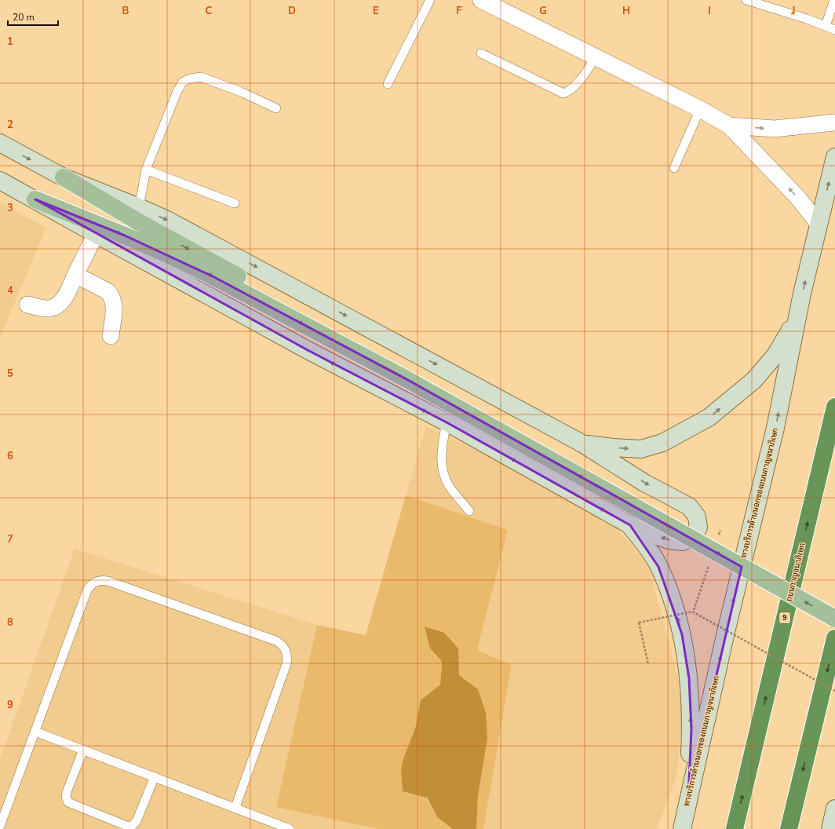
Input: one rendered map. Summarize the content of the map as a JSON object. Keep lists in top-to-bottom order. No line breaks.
{"streets":{"highway":["ถนนกาญจนาภิเษก","9"],"main road":["ทางบริการด้านนอกของถนนกาญจนาภิเษก"]},"one_way":["ทางบริการด้านนอกของถนนกาญจนาภิเษก"],"scale_bar":"20 m","grid":{"columns":["B","C","D","E","F","G","H","I","J"],"rows":["1","2","3","4","5","6","7","8","9"]}}
